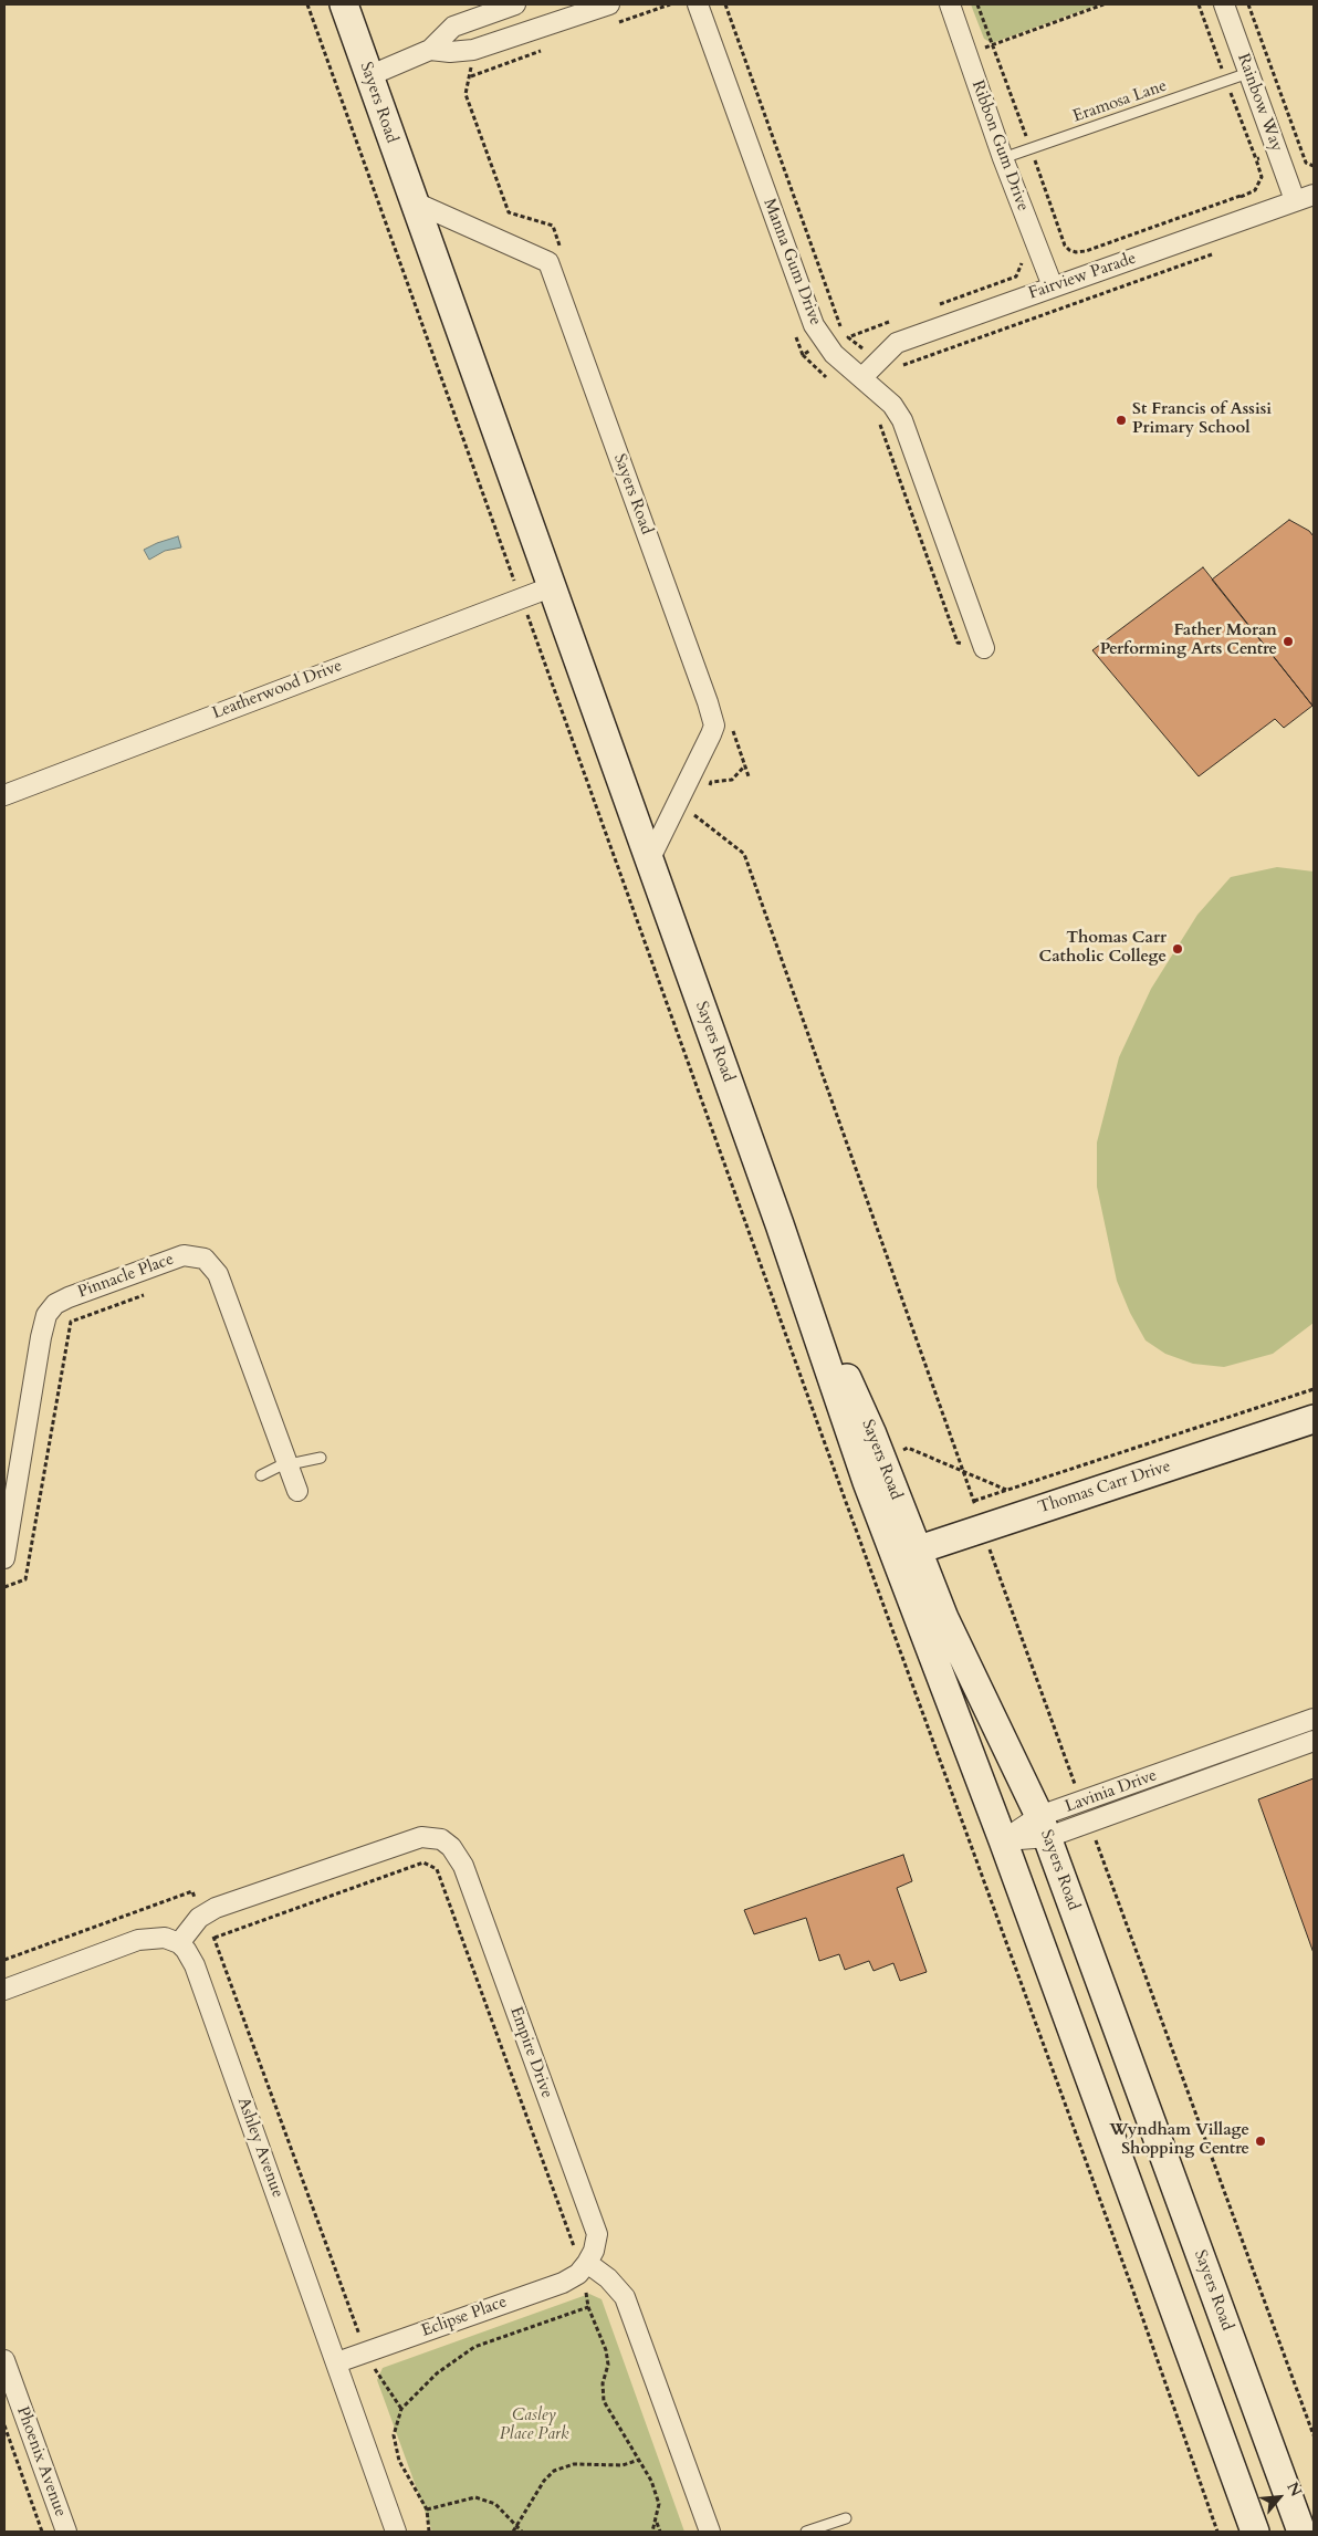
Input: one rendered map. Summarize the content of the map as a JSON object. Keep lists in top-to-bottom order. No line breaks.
{"streets":{"main road":["Sayers Road","Thomas Carr Drive"],"street":["Rainbow Way","Ribbon Gum Drive","Manna Gum Drive","Fairview Parade","Leatherwood Drive","Pinnacle Place","Lavinia Drive","Empire Drive","Ashley Avenue","Eclipse Place","Phoenix Avenue"],"lane":["Eramosa Lane"]},"crossings":[["Eramosa Lane","Rainbow Way"],["Eramosa Lane","Ribbon Gum Drive"],["Sayers Road","Leatherwood Drive"],["Sayers Road","Thomas Carr Drive"],["Sayers Road","Lavinia Drive"],["Rainbow Way","Fairview Parade"],["Ribbon Gum Drive","Fairview Parade"],["Manna Gum Drive","Fairview Parade"],["Empire Drive","Ashley Avenue"],["Empire Drive","Eclipse Place"],["Ashley Avenue","Eclipse Place"]],"parks":["Casley Place Park"],"places":["St Francis of Assisi Primary School","Father Moran Performing Arts Centre","Thomas Carr Catholic College","Wyndham Village Shopping Centre"],"north":"top right"}
